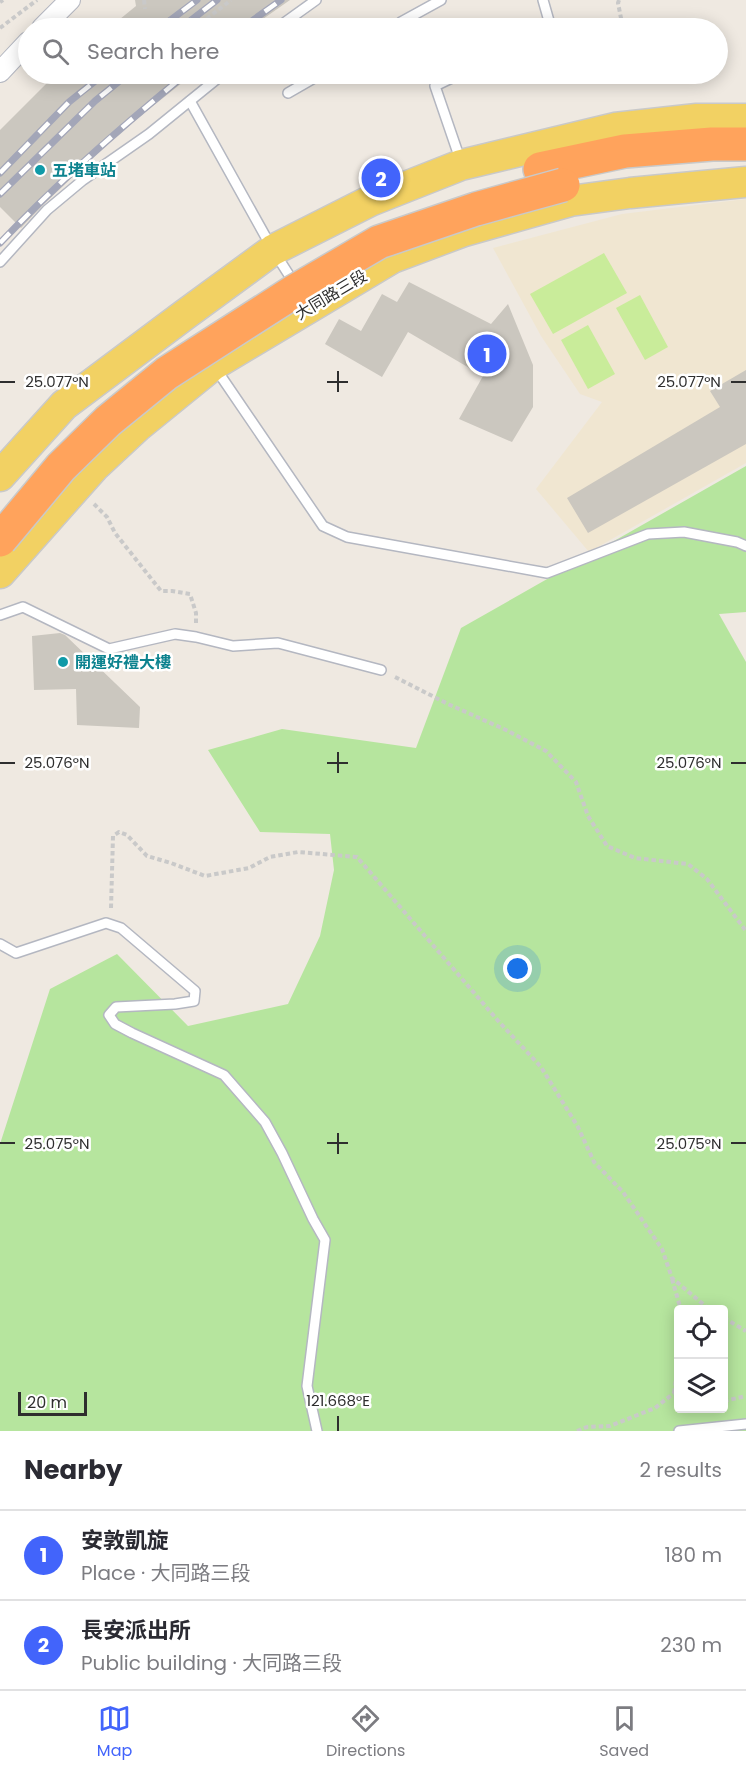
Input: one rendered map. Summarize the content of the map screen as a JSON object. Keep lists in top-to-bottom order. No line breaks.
{"streets":{"main road":["大同路三段"]},"places":["五堵車站","開運好禮大樓"],"scale_bar":"20 m","page":{"search":"Search here","pins":["2","1"],"scale":"20 m","heading":["Nearby","2 results"],"list":[{"mark":"1","name":"安敦凱旋","note":"Place · 大同路三段","value":"180 m"},{"mark":"2","name":"長安派出所","note":"Public building · 大同路三段","value":"230 m"}],"nav":["Map","Directions","Saved"]},"coordinates":["25.077°N","25.076°N","25.075°N","121.668°E"]}
